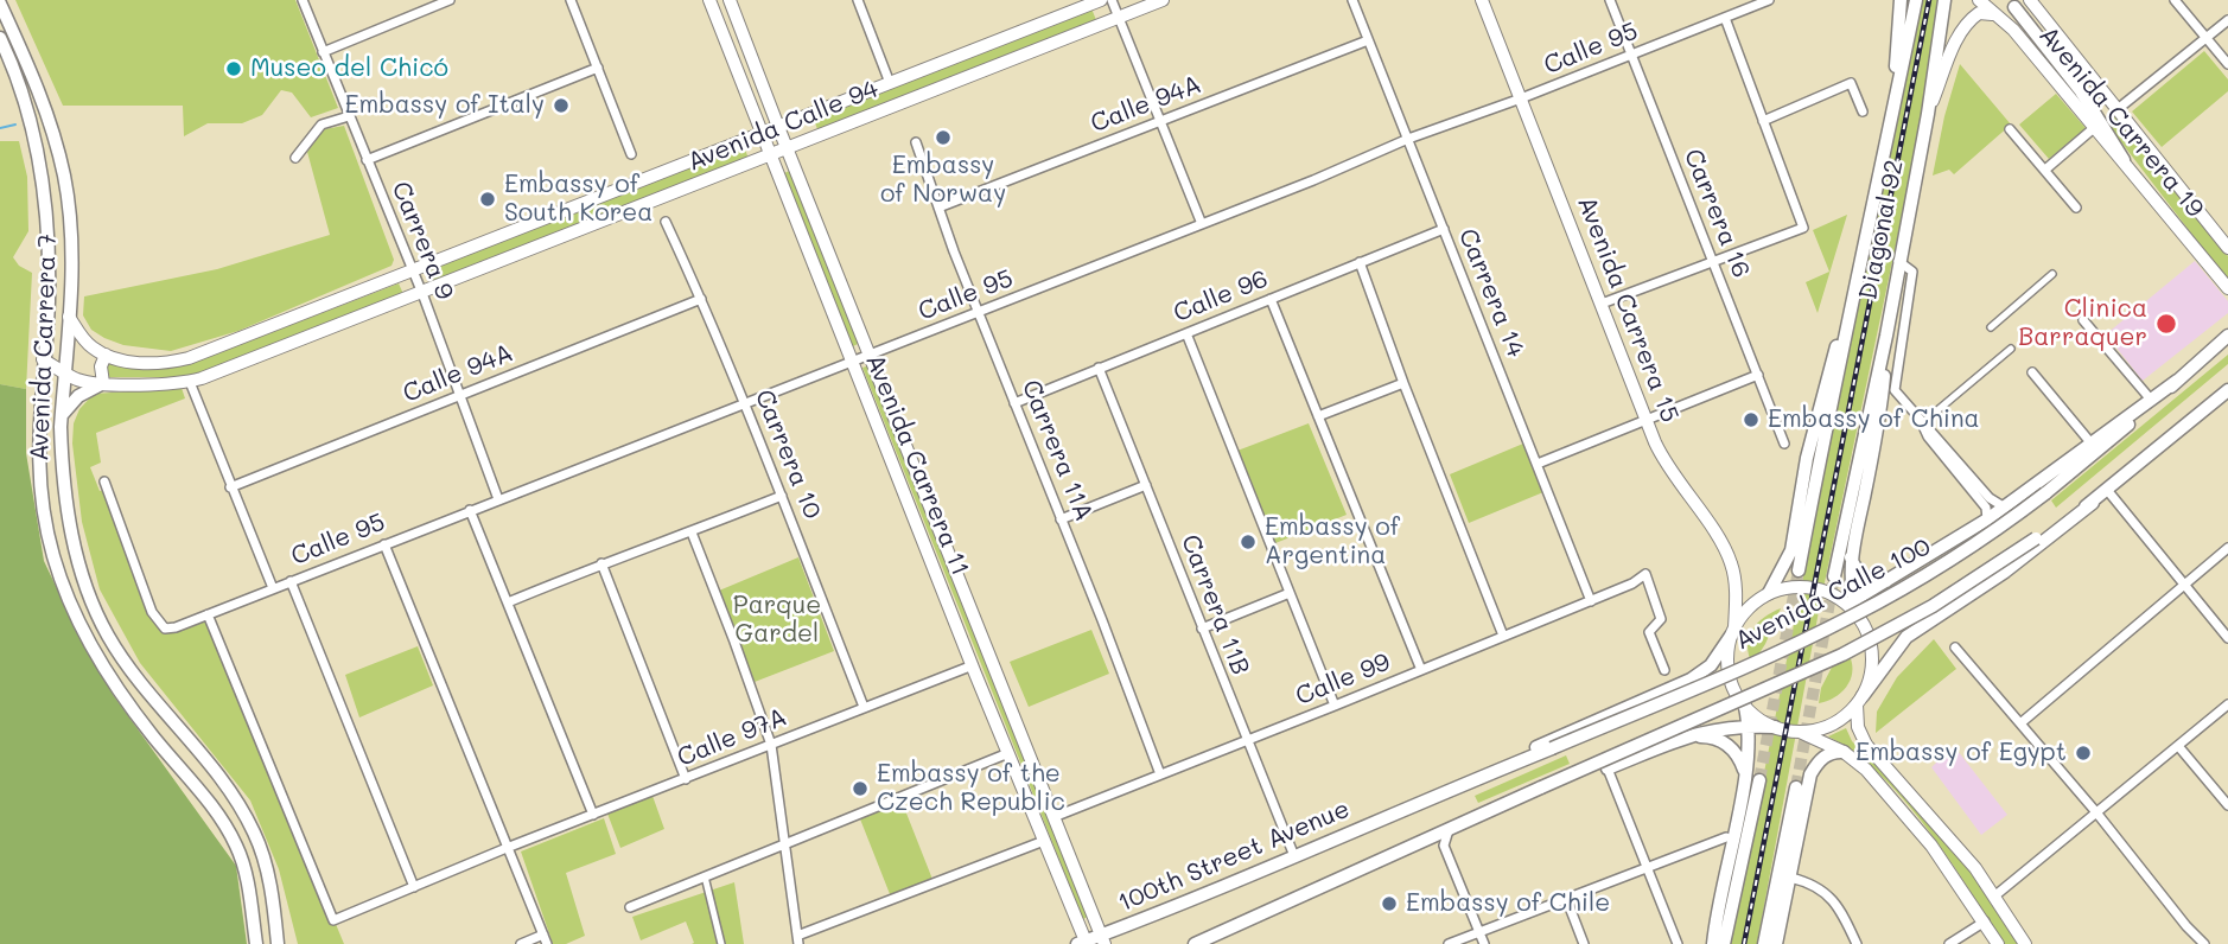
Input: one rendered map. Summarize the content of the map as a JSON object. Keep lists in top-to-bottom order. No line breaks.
{"streets":{"main road":["Avenida Carrera 19","Avenida Calle 94","Diagonal 92","Avenida Carrera 15","Avenida Carrera 7","Avenida Carrera 11","Avenida Calle 100","100th Street Avenue"],"street":["Calle 95","Calle 94A","Carrera 16","Carrera 9","Carrera 14","Calle 96","Carrera 11A","Carrera 10","Carrera 11B","Calle 99","Calle 97A"]},"crossings":[["Calle 95","Carrera 16"],["Calle 95","Carrera 9"],["Calle 95","Carrera 14"],["Calle 95","Avenida Carrera 15"],["Calle 95","Carrera 11A"],["Calle 95","Carrera 10"],["Calle 95","Avenida Carrera 11"],["Calle 95","Calle 97A"],["Calle 94A","Carrera 9"],["Calle 94A","Carrera 14"],["Calle 94A","Carrera 11A"],["Calle 94A","Carrera 10"],["Avenida Calle 94","Carrera 9"],["Avenida Calle 94","Avenida Carrera 7"],["Avenida Calle 94","Avenida Carrera 11"],["Carrera 14","Calle 96"],["Carrera 14","Calle 99"],["Calle 96","Carrera 11A"],["Calle 96","Carrera 11B"],["Carrera 11A","Calle 99"],["Carrera 10","Calle 97A"],["Avenida Carrera 11","Calle 99"],["Avenida Carrera 11","Calle 97A"],["Avenida Carrera 11","100th Street Avenue"],["Avenida Calle 100","100th Street Avenue"],["Carrera 11B","Calle 99"],["Carrera 11B","100th Street Avenue"]],"parks":["Parque Gardel"],"places":["Museo del Chicó","Embassy of Italy","Embassy of Norway","Embassy of South Korea","Clinica Barraquer","Embassy of China","Embassy of Argentina","Embassy of Egypt","Embassy of the Czech Republic","Embassy of Chile"]}
